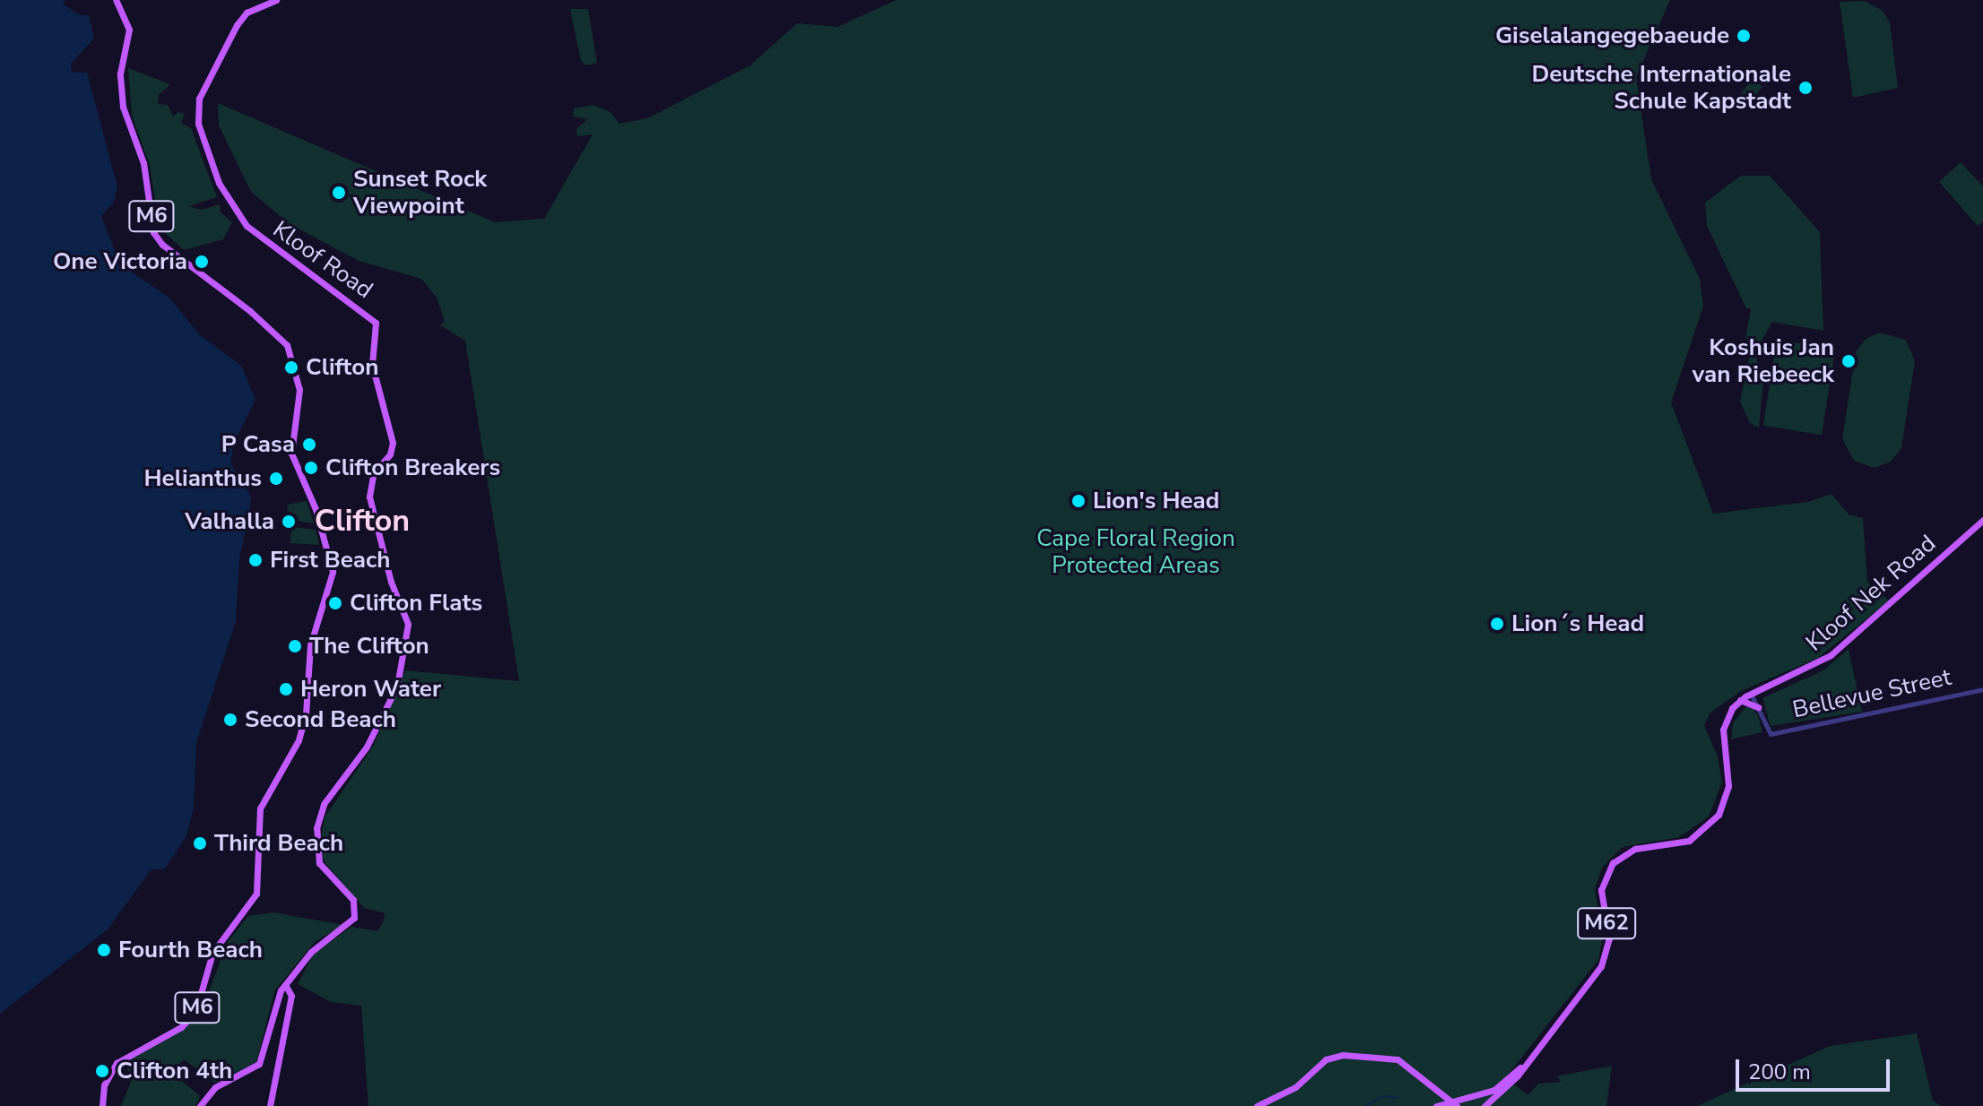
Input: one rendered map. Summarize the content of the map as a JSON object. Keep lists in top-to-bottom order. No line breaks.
{"streets":{"main road":["M6","Kloof Road","Kloof Nek Road","M62"],"street":["Bellevue Street"]},"crossings":[["Kloof Nek Road","Bellevue Street"],["Kloof Nek Road","M62"]],"districts":["Clifton"],"parks":["Cape Floral Region Protected Areas"],"places":["Giselalangegebaeude","Deutsche Internationale Schule Kapstadt","Sunset Rock Viewpoint","One Victoria","Koshuis Jan van Riebeeck","Clifton","P Casa","Clifton Breakers","Helianthus","Lion's Head","Valhalla","First Beach","Clifton Flats","Lion´s Head","The Clifton","Heron Water","Second Beach","Third Beach","Fourth Beach","Clifton 4th"],"scale_bar":"200 m"}
